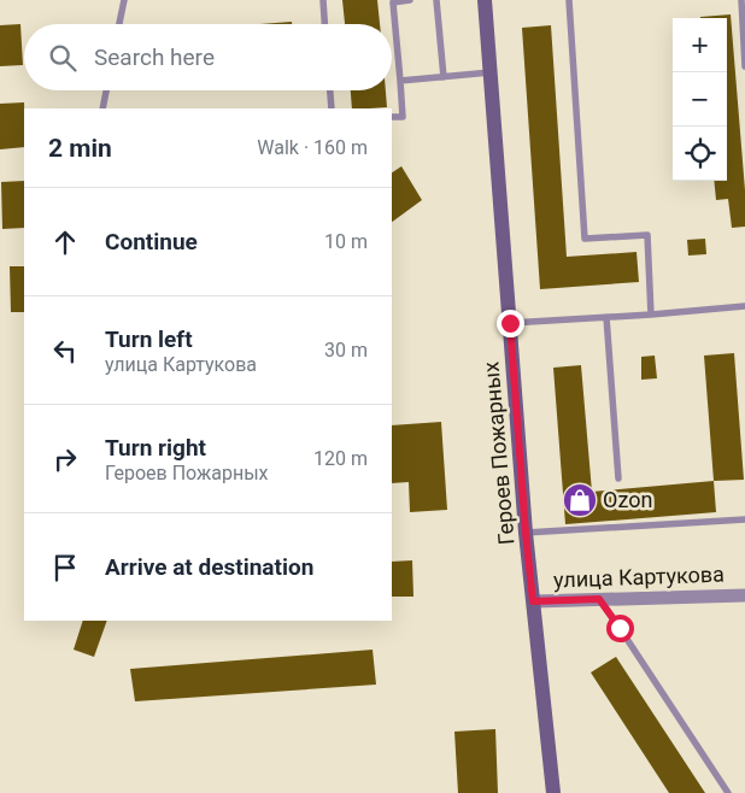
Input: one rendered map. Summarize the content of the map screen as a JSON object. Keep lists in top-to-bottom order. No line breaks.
{"streets":{"main road":["Героев Пожарных"],"street":["улица Картукова"]},"crossings":[["Героев Пожарных","улица Картукова"]],"places":{"shop":["Ozon"]},"page":{"map_buttons":["+","−"],"search":"Search here","heading":["2 min","Walk · 160 m"],"list":[["Continue","10 m"],["Turn left","улица Картукова","30 m"],["Turn right","Героев Пожарных","120 m"],"Arrive at destination"]}}
